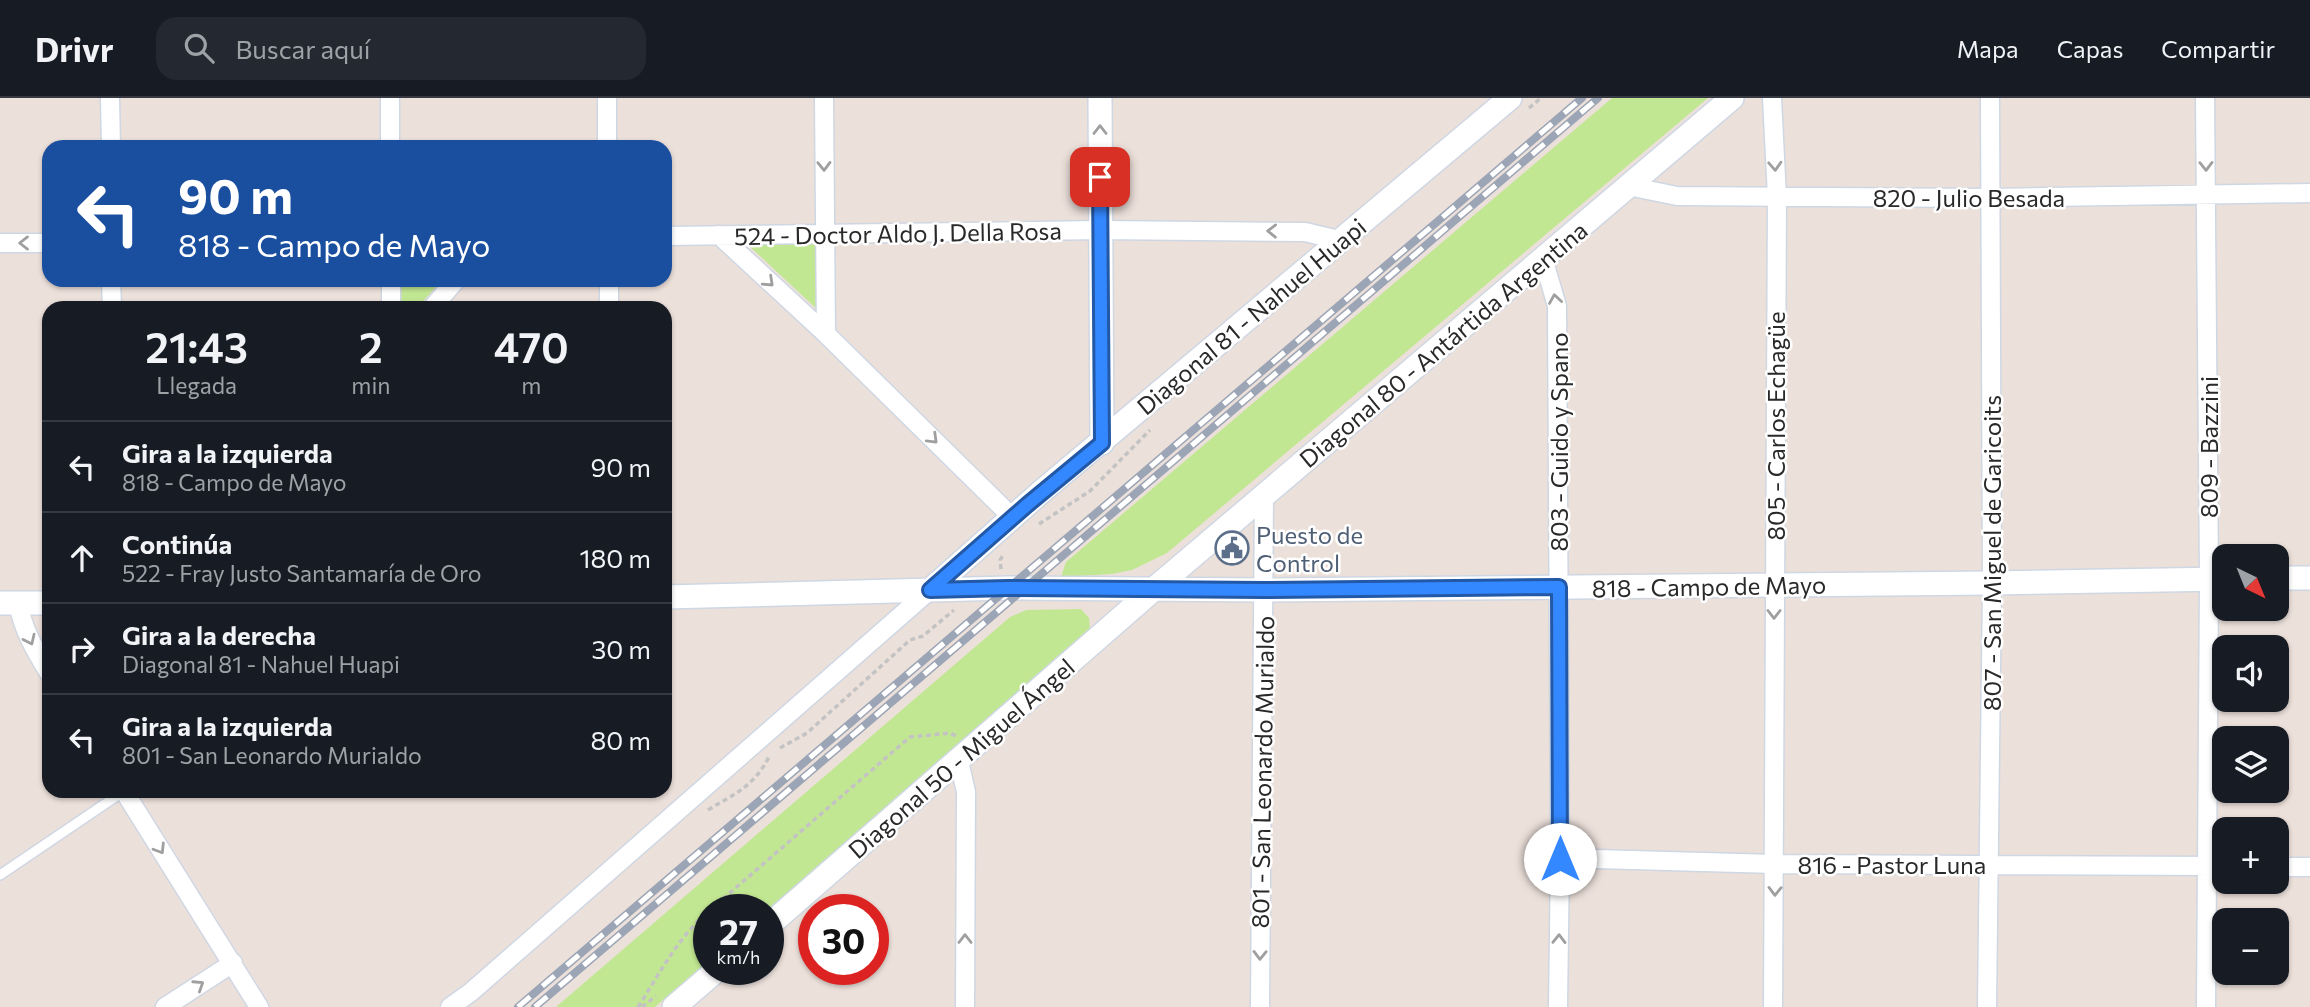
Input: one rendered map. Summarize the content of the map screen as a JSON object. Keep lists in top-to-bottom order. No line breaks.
{"streets":{"street":["820 - Julio Besada","524 - Doctor Aldo J. Della Rosa","Diagonal 81 - Nahuel Huapi","Diagonal 80 - Antártida Argentina","805 - Carlos Echagüe","803 - Guido y Spano","809 - Bazzini","807 - San Miguel de Garicoits","818 - Campo de Mayo","Diagonal 50 - Miguel Ángel","801 - San Leonardo Murialdo","816 - Pastor Luna"]},"crossings":[["820 - Julio Besada","Diagonal 80 - Antártida Argentina"],["820 - Julio Besada","805 - Carlos Echagüe"],["820 - Julio Besada","809 - Bazzini"],["820 - Julio Besada","807 - San Miguel de Garicoits"],["524 - Doctor Aldo J. Della Rosa","Diagonal 81 - Nahuel Huapi"],["Diagonal 81 - Nahuel Huapi","818 - Campo de Mayo"],["Diagonal 80 - Antártida Argentina","803 - Guido y Spano"],["Diagonal 80 - Antártida Argentina","818 - Campo de Mayo"],["Diagonal 80 - Antártida Argentina","Diagonal 50 - Miguel Ángel"],["Diagonal 80 - Antártida Argentina","801 - San Leonardo Murialdo"],["805 - Carlos Echagüe","818 - Campo de Mayo"],["805 - Carlos Echagüe","816 - Pastor Luna"],["803 - Guido y Spano","818 - Campo de Mayo"],["803 - Guido y Spano","816 - Pastor Luna"],["807 - San Miguel de Garicoits","818 - Campo de Mayo"],["807 - San Miguel de Garicoits","816 - Pastor Luna"],["818 - Campo de Mayo","Diagonal 50 - Miguel Ángel"],["818 - Campo de Mayo","801 - San Leonardo Murialdo"]],"one_way":["524 - Doctor Aldo J. Della Rosa","805 - Carlos Echagüe","803 - Guido y Spano","801 - San Leonardo Murialdo"],"places":{"public building":["Puesto de Control"]},"north":"bottom right","page":{"header":"Drivr","search":"Buscar aquí","nav":["Mapa","Capas","Compartir"],"turn":["90 m","818 - Campo de Mayo"],"eta":["21:43","Llegada","2","min","470","m"],"list":[{"name":"Gira a la izquierda","note":"818 - Campo de Mayo","value":"90 m"},{"name":"Continúa","note":"522 - Fray Justo Santamaría de Oro","value":"180 m"},{"name":"Gira a la derecha","note":"Diagonal 81 - Nahuel Huapi","value":"30 m"},{"name":"Gira a la izquierda","note":"801 - San Leonardo Murialdo","value":"80 m"}],"map_buttons":["+","−"],"speed":"27 km/h","limit":"30"}}
